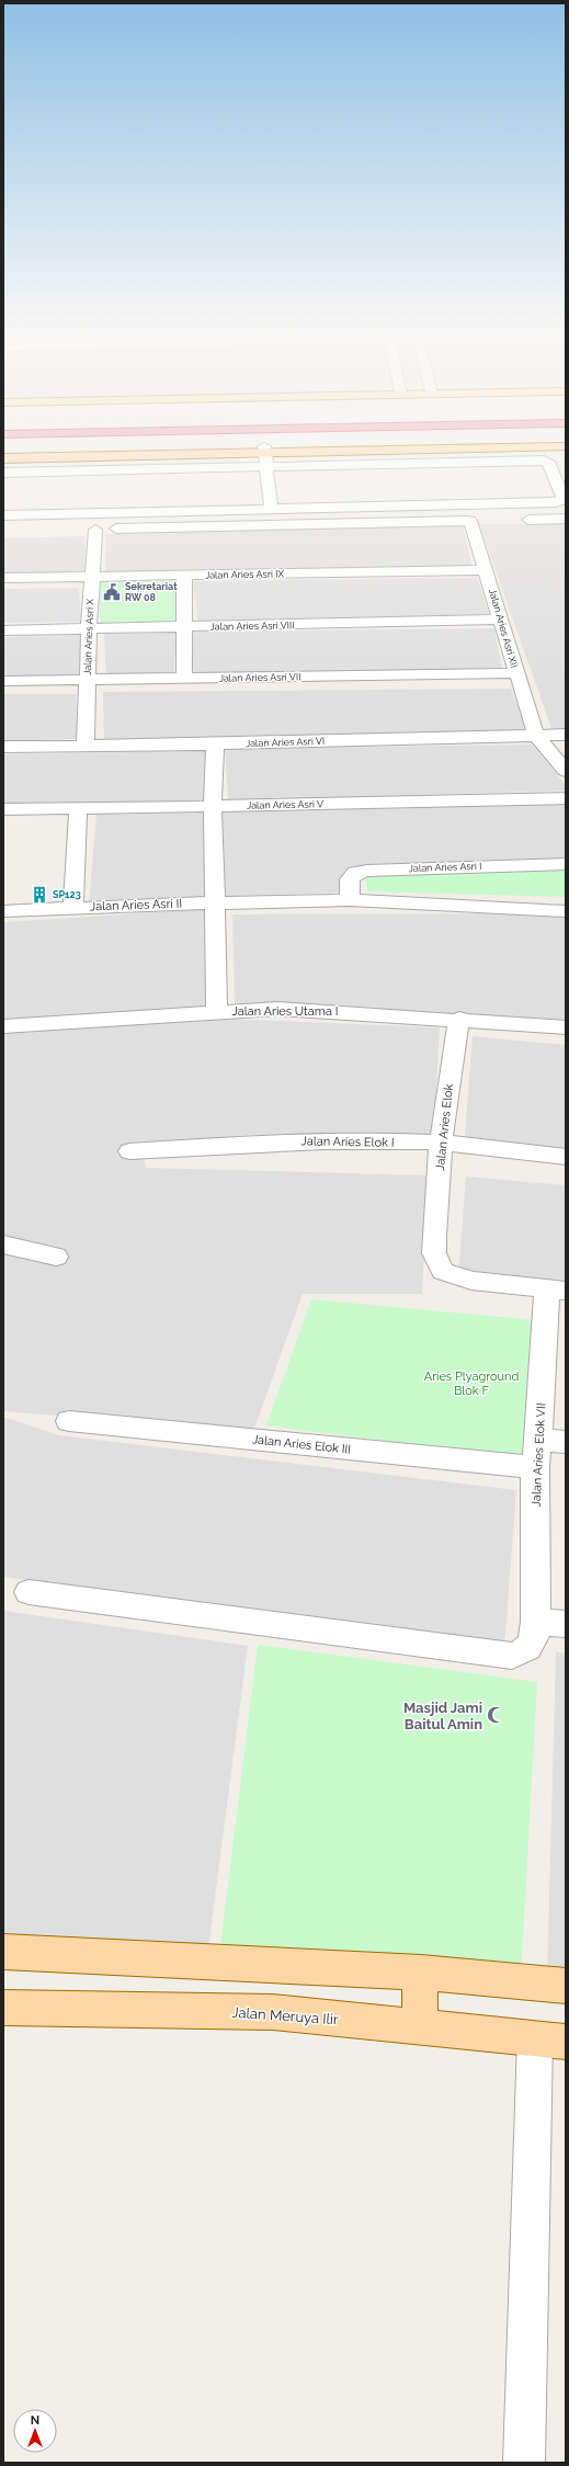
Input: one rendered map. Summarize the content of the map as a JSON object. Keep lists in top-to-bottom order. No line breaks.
{"streets":{"main road":["Jalan Meruya Ilir"],"street":["Jalan Aries Asri IX","Jalan Aries Asri VIII","Jalan Aries Asri XII","Jalan Aries Asri X","Jalan Aries Asri VII","Jalan Aries Asri VI","Jalan Aries Asri V","Jalan Aries Asri I","Jalan Aries Asri II","Jalan Aries Utama I","Jalan Aries Elok","Jalan Aries Elok I","Jalan Aries Elok III","Jalan Aries Elok VII"]},"crossings":[["Jalan Aries Asri IX","Jalan Aries Asri XII"],["Jalan Aries Asri IX","Jalan Aries Asri X"],["Jalan Aries Asri VIII","Jalan Aries Asri XII"],["Jalan Aries Asri VIII","Jalan Aries Asri X"],["Jalan Aries Asri XII","Jalan Aries Asri VII"],["Jalan Aries Asri XII","Jalan Aries Asri VI"],["Jalan Aries Asri X","Jalan Aries Asri VII"],["Jalan Aries Asri X","Jalan Aries Asri VI"],["Jalan Aries Utama I","Jalan Aries Elok"],["Jalan Aries Elok","Jalan Aries Elok I"],["Jalan Aries Elok","Jalan Aries Elok VII"],["Jalan Aries Elok III","Jalan Aries Elok VII"]],"parks":["Aries Plyaground Blok F"],"places":{"public building":["Sekretariat RW 08"],"building":["SP123"],"mosque":["Masjid Jami Baitul Amin"]},"north":"top"}
